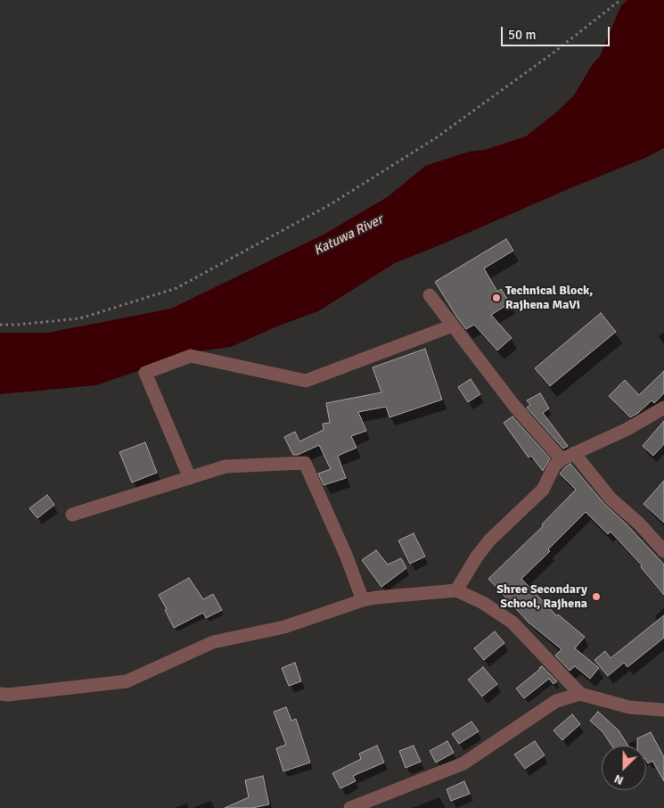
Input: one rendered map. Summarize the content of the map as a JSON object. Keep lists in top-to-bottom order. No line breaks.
{"water":["Katuwa River"],"places":["Technical Block, Rajhena MaVi","Shree Secondary School, Rajhena"],"scale_bar":"50 m","north":"bottom left"}
